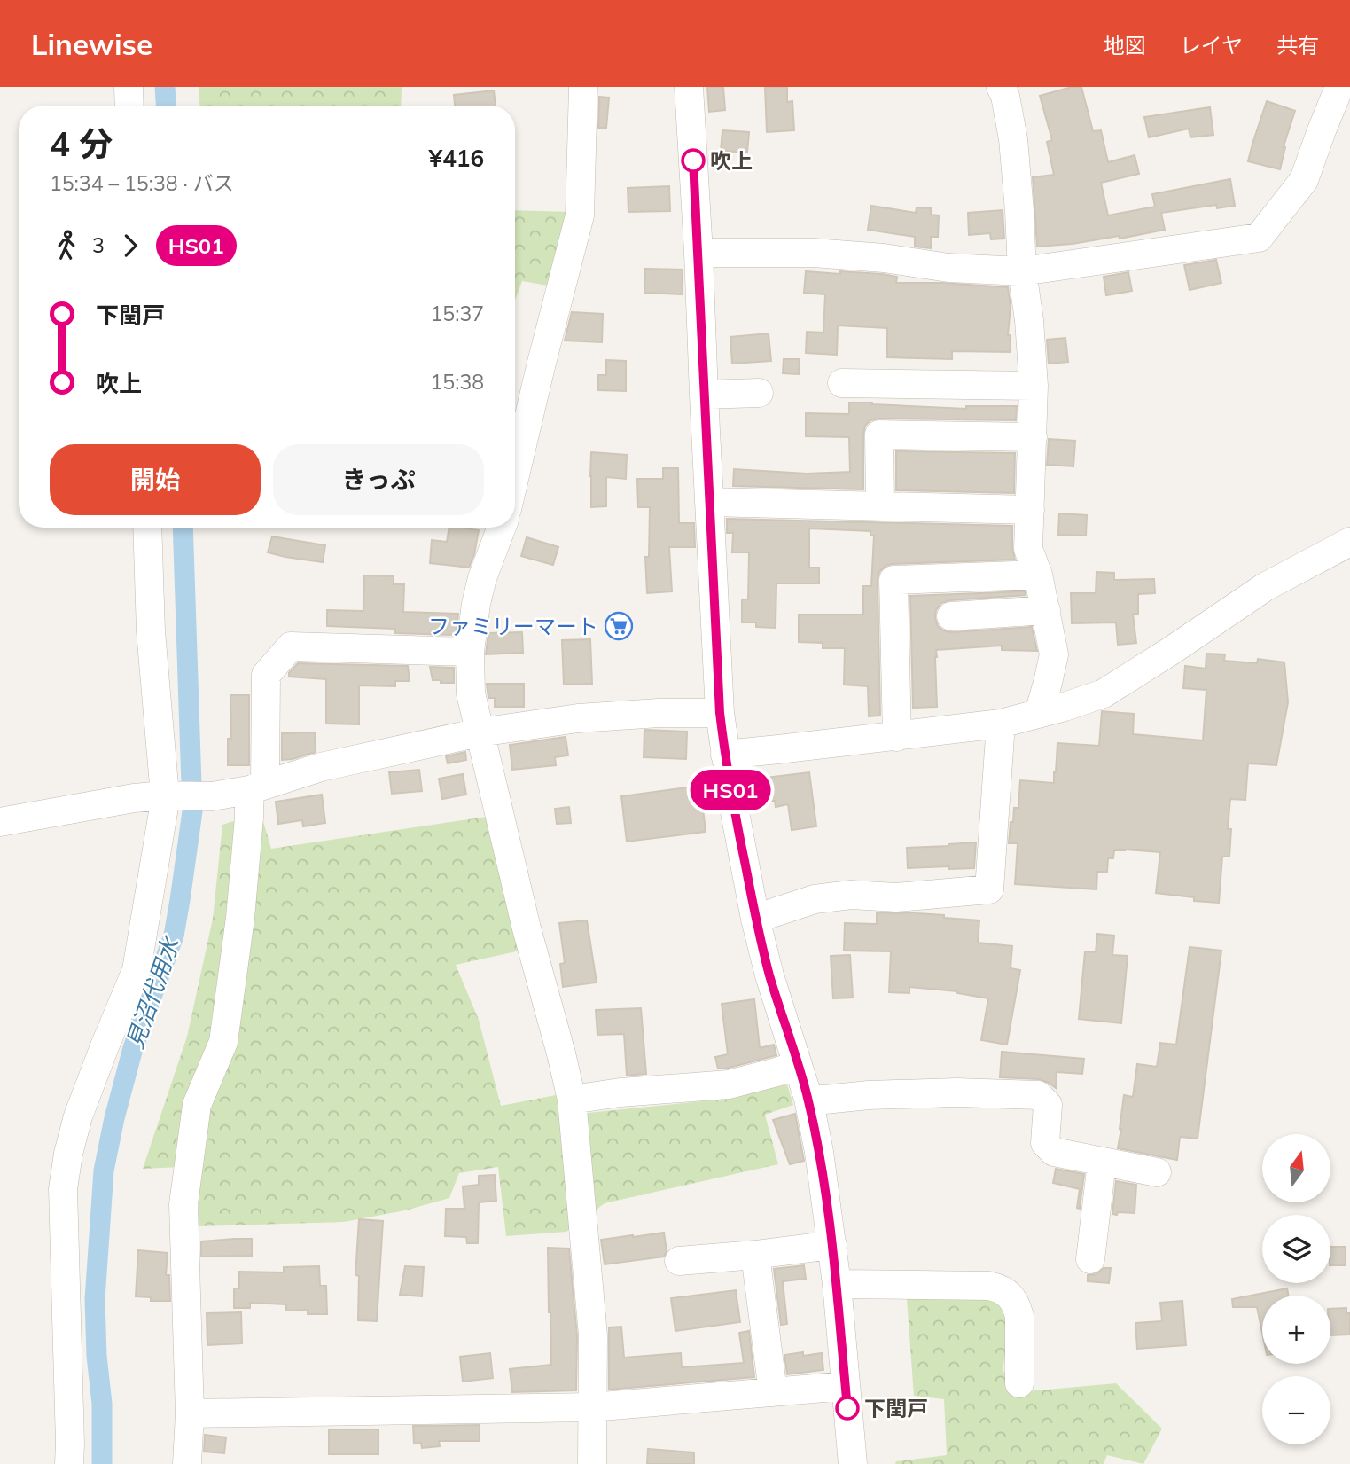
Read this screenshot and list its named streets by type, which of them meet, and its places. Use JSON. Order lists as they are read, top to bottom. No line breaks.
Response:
{"water":["見沼代用水"],"places":{"other":["吹上","下閏戸"],"supermarket":["ファミリーマート"]},"lines":["bus line HS01"],"north":"top","page":{"header":"Linewise","nav":["地図","レイヤ","共有"],"on_map":"HS01","heading":["4 分","15:34 – 15:38 · バス","¥416"],"legs":["3","HS01"],"list":[{"name":"下閏戸","value":"15:37"},{"name":"吹上","value":"15:38"}],"buttons":["開始","きっぷ"],"map_buttons":["+","−"]}}
